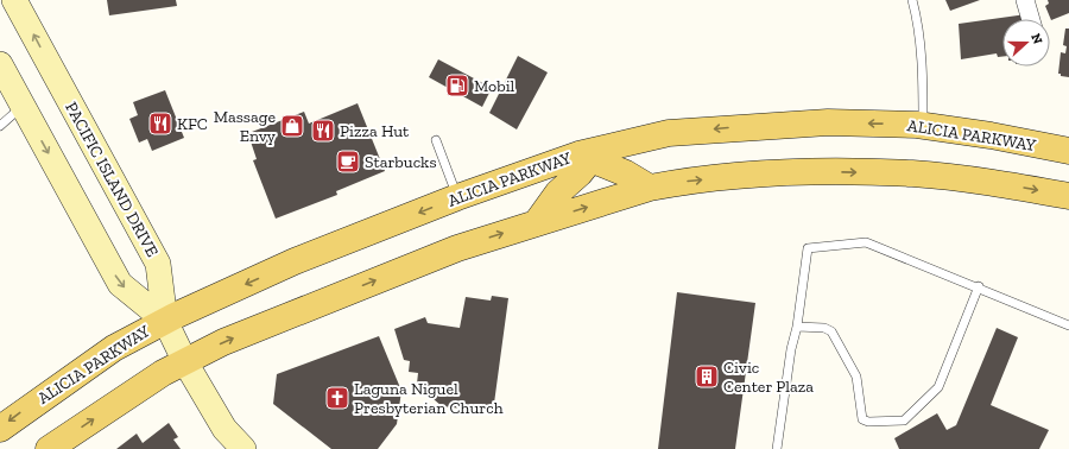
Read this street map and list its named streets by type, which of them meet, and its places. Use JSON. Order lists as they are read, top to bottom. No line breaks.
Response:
{"streets":{"main road":["ALICIA PARKWAY","PACIFIC ISLAND DRIVE"]},"crossings":[["ALICIA PARKWAY","PACIFIC ISLAND DRIVE"]],"places":{"fuel station":["Mobil"],"restaurant":["KFC","Pizza Hut"],"shop":["Massage Envy"],"cafe":["Starbucks"],"building":["Civic Center Plaza"],"church":["Laguna Niguel Presbyterian Church"]},"north":"right"}
